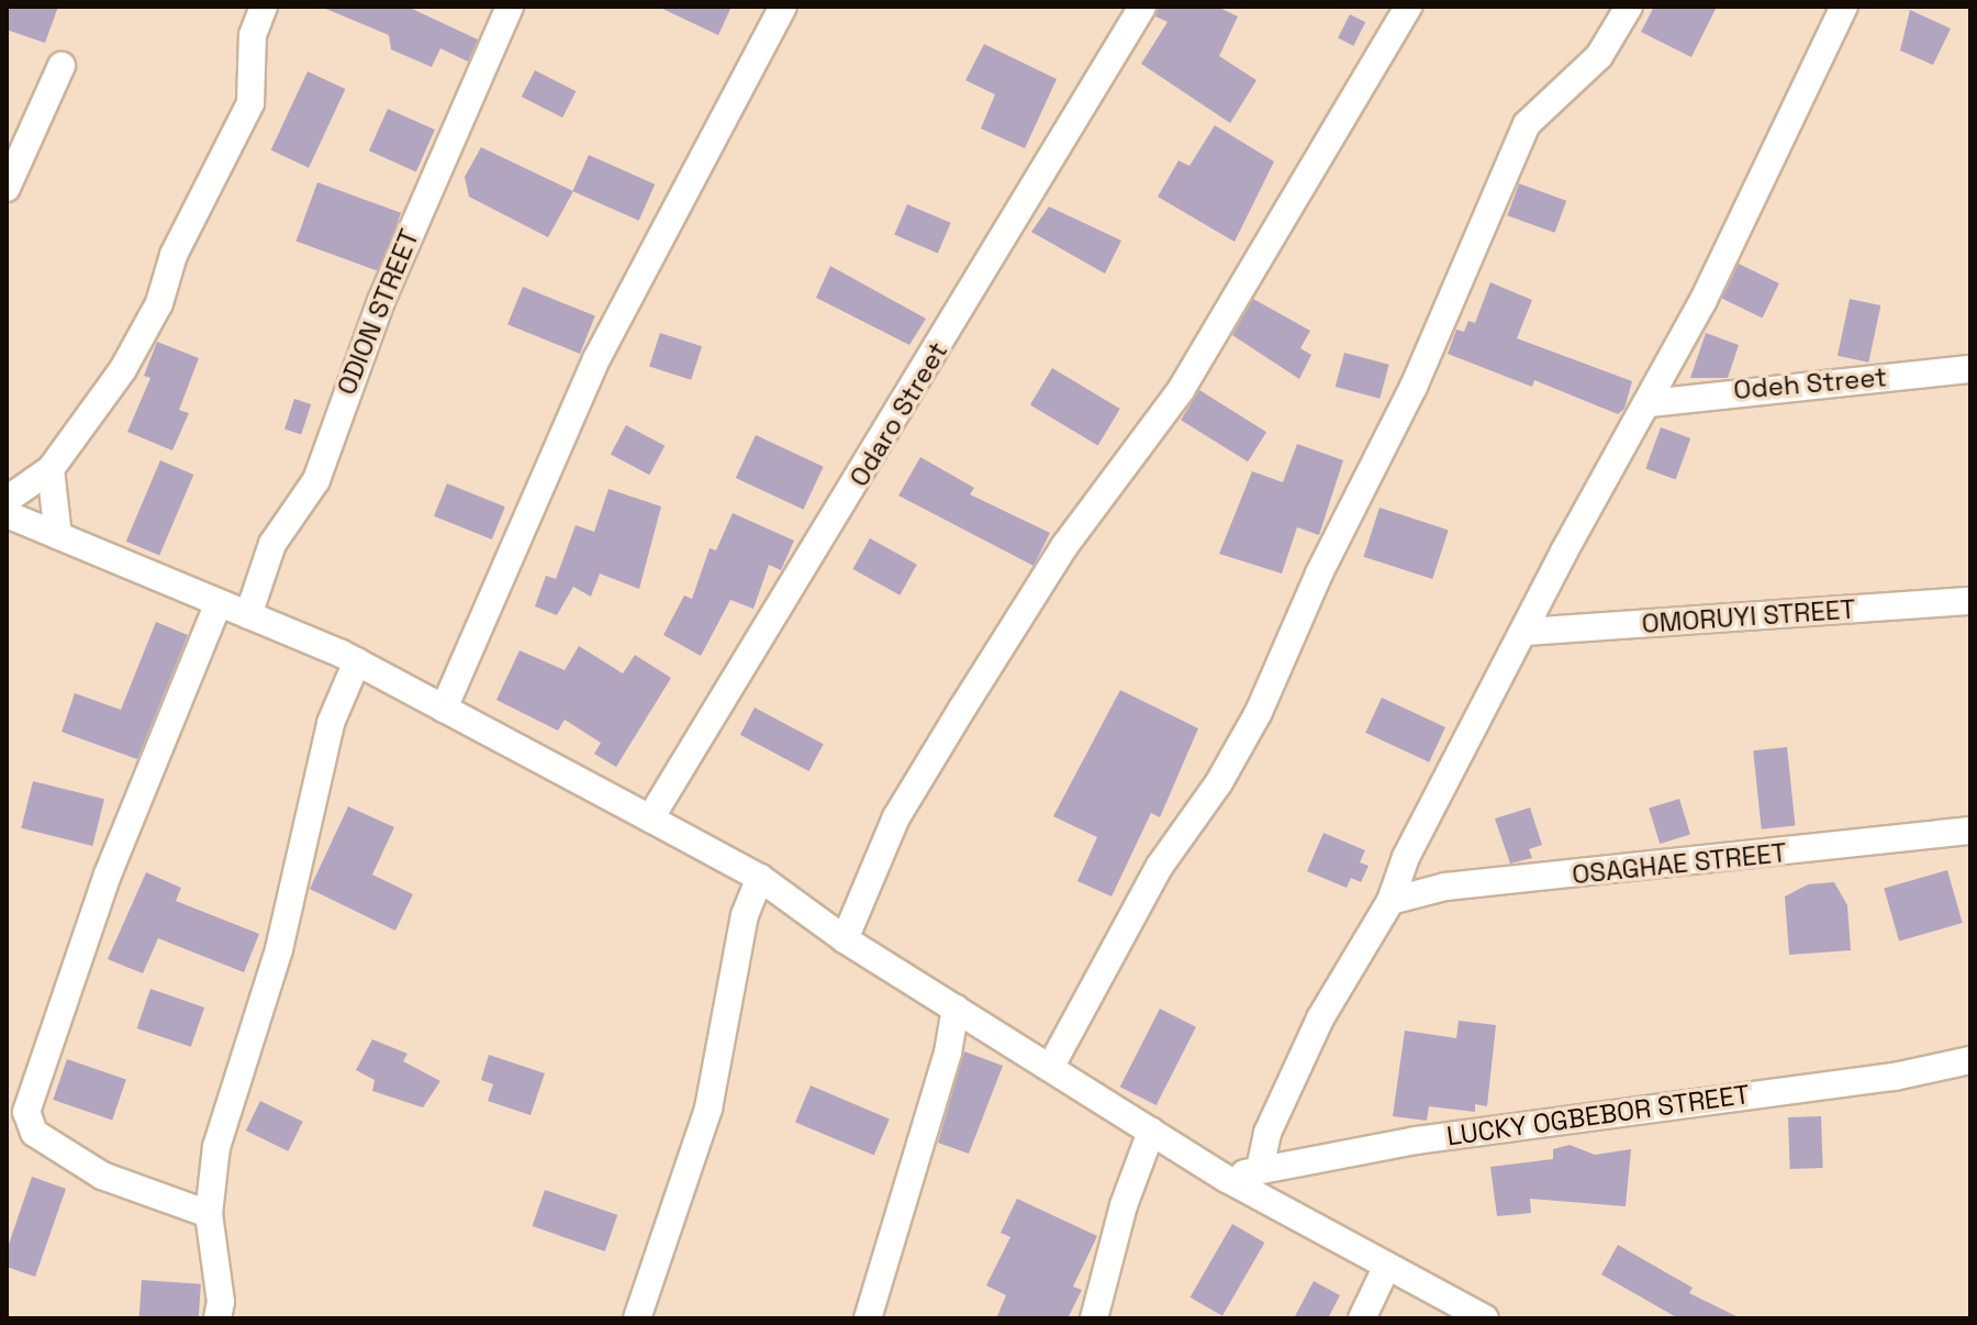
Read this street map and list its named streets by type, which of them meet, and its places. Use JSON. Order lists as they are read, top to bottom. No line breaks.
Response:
{"streets":{"street":["ODION STREET","Odeh Street","Odaro Street","OMORUYI STREET","OSAGHAE STREET","LUCKY OGBEBOR STREET"]}}
